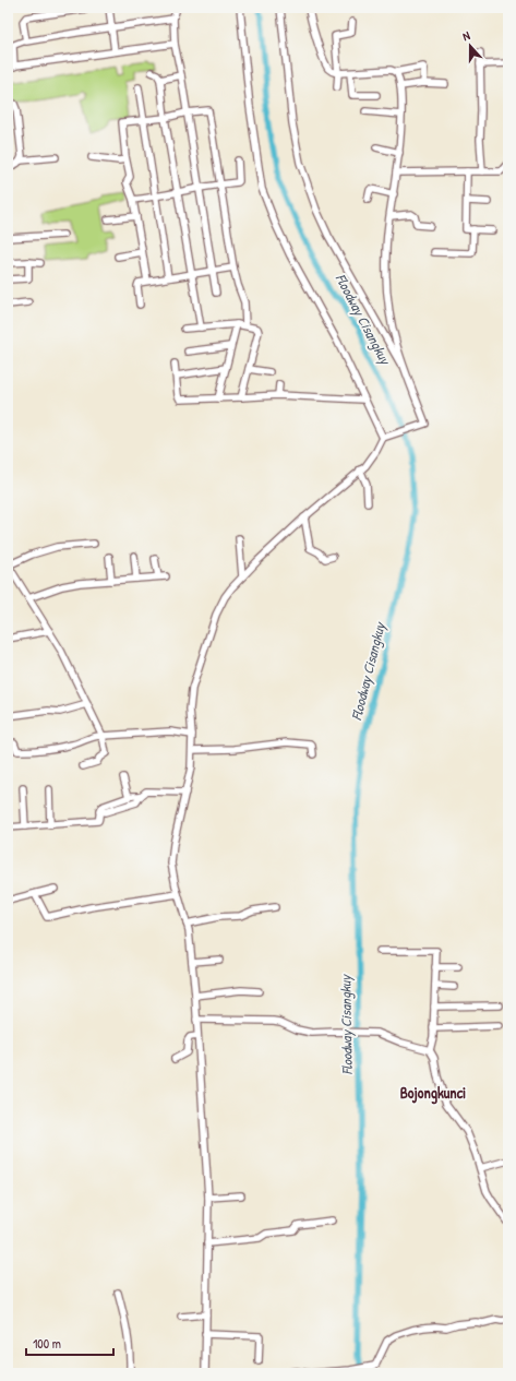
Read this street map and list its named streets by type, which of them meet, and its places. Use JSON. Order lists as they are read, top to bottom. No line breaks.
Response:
{"districts":["Bojongkunci"],"water":["Floodway Cisangkuy"],"scale_bar":"100 m","north":"top"}
